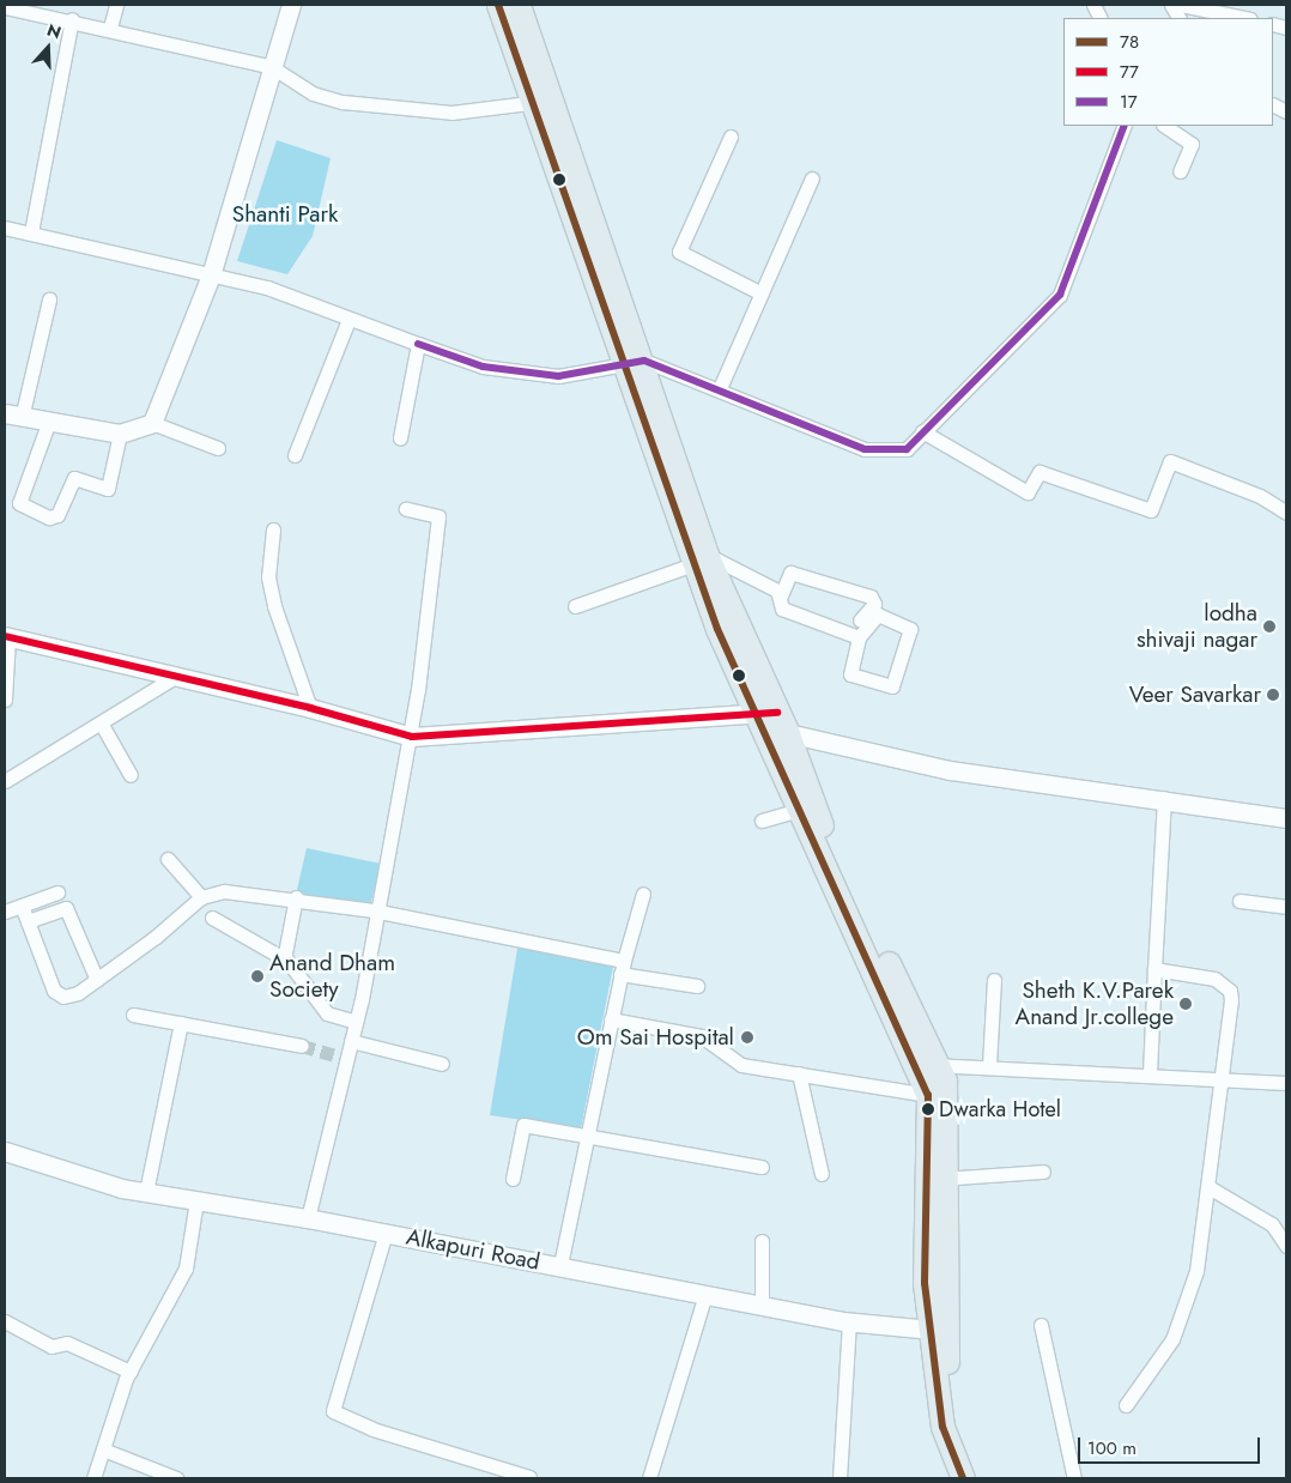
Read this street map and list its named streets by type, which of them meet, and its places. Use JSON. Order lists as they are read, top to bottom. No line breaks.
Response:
{"streets":{"street":["Alkapuri Road"]},"parks":["Shanti Park"],"places":["lodha shivaji nagar","Veer Savarkar","Anand Dham Society","Sheth K.V.Parek Anand Jr.college","Om Sai Hospital","Dwarka Hotel"],"lines":["transit line 78","transit line 17","transit line 77"],"legend":["78","77","17"],"scale_bar":"100 m","north":"top"}
